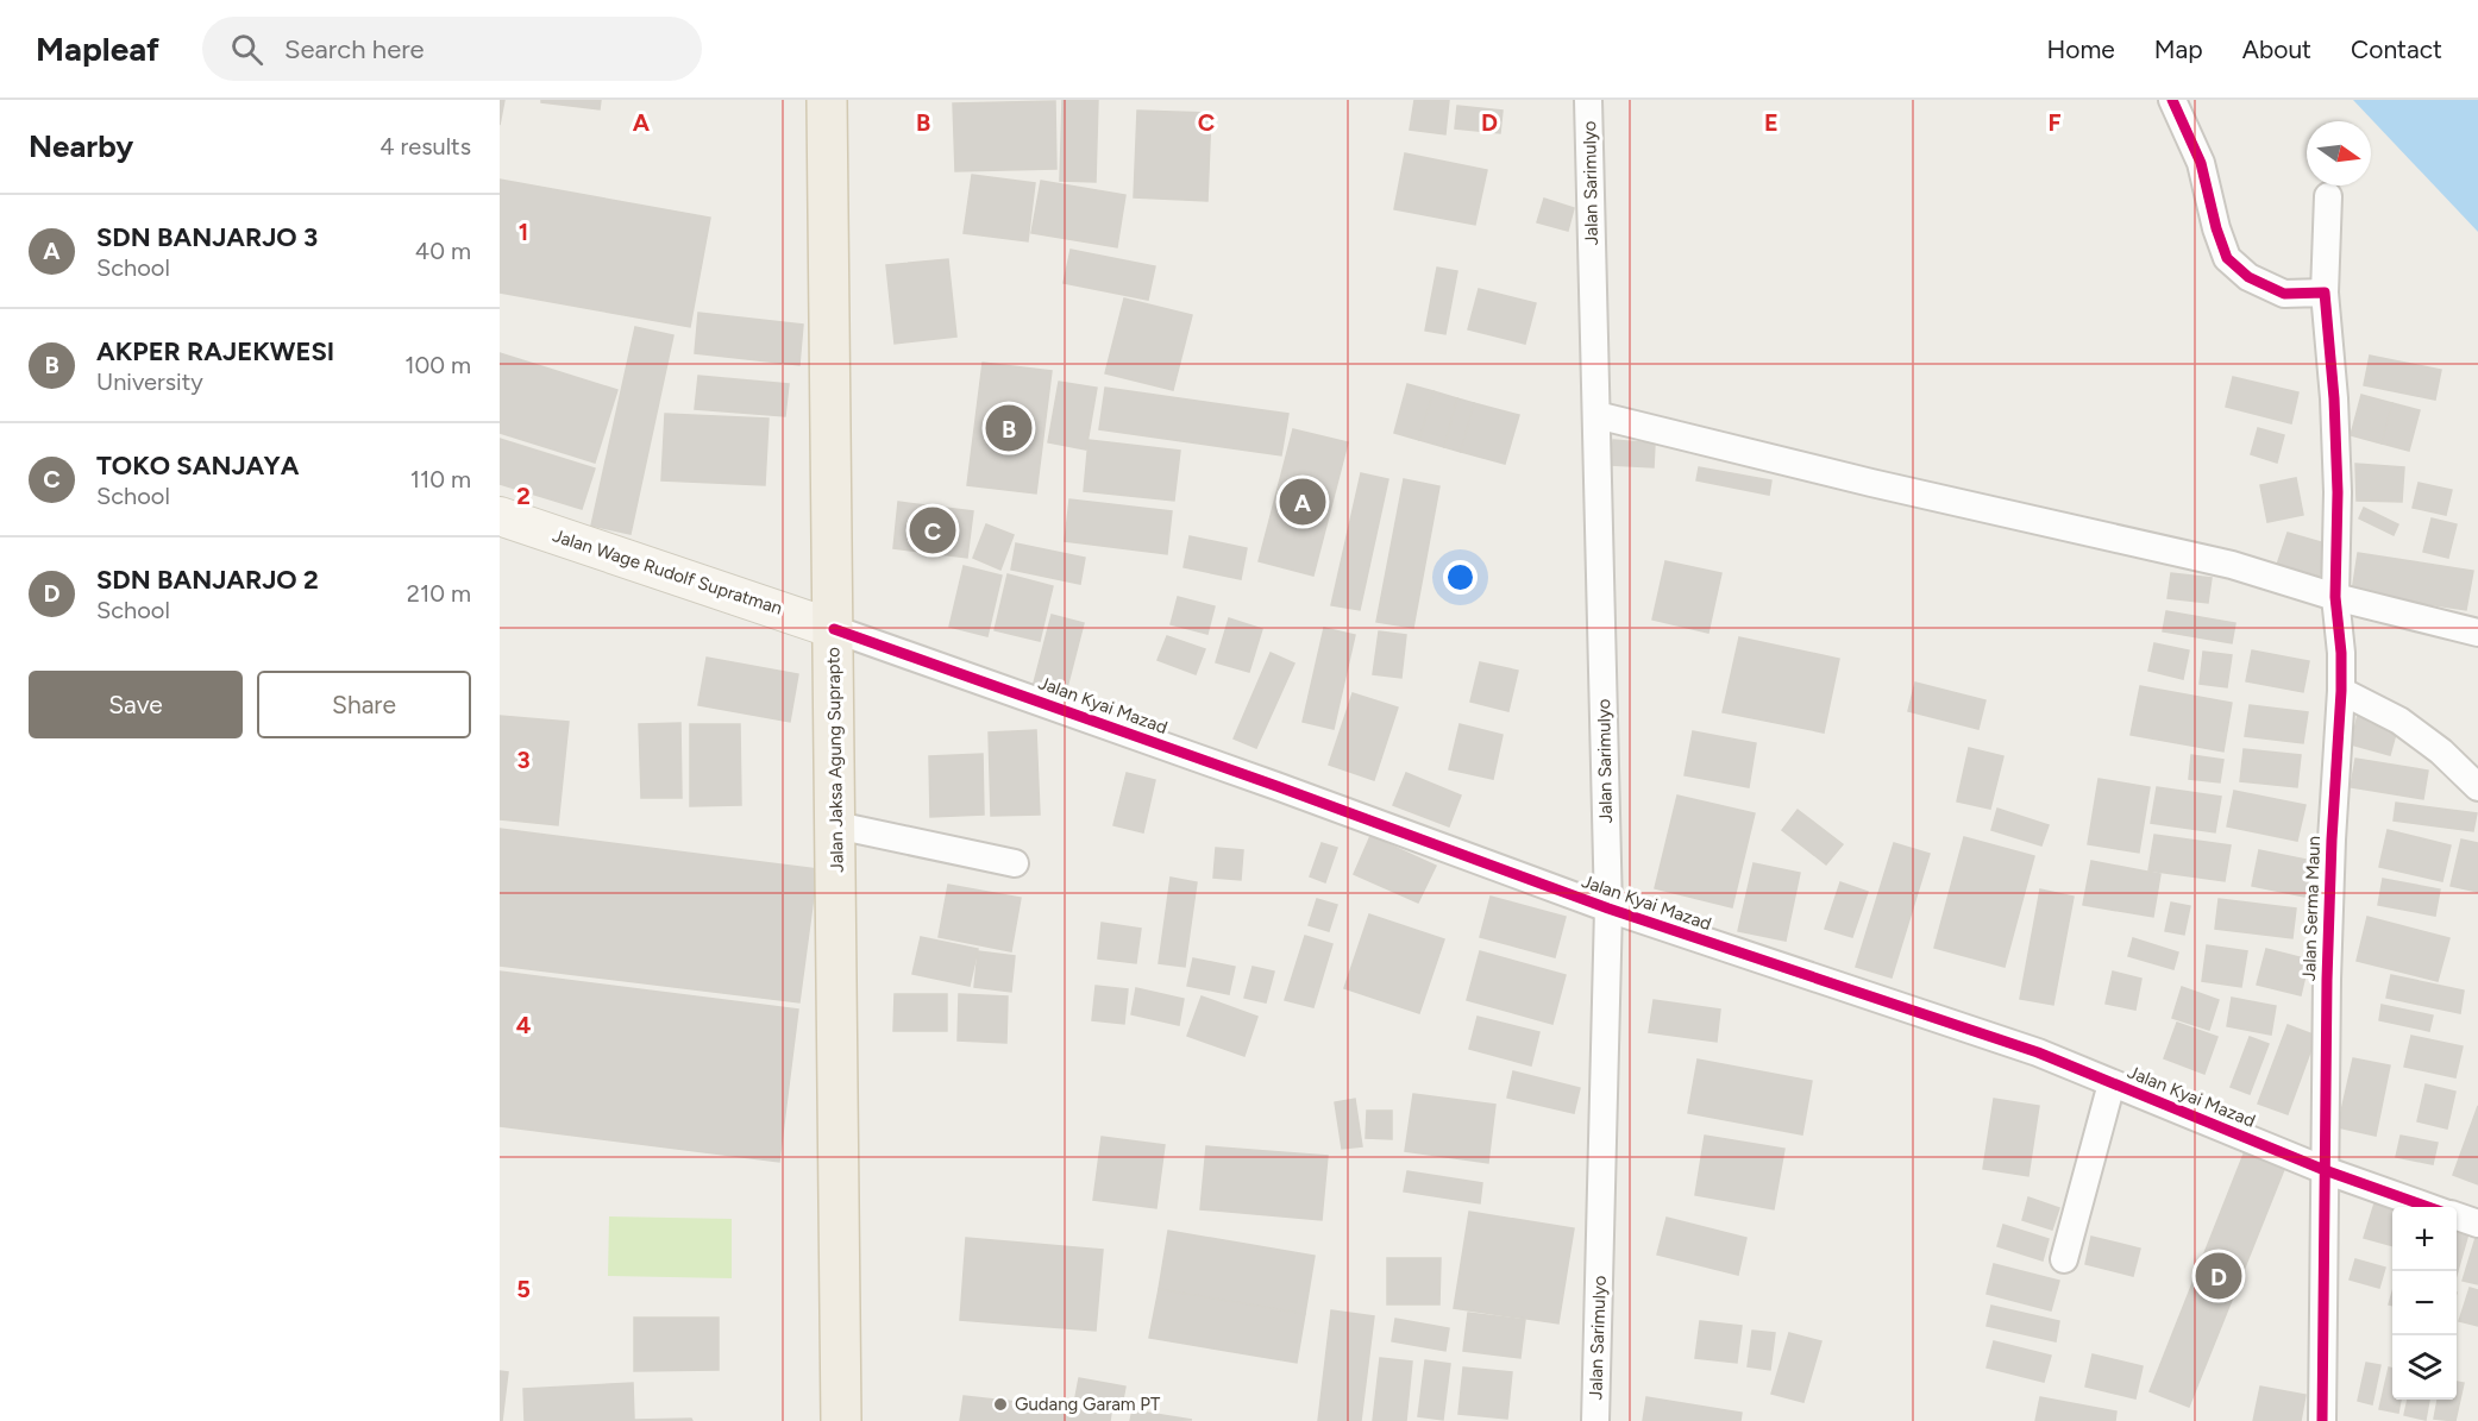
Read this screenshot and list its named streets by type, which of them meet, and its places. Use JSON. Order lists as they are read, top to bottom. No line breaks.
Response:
{"streets":{"main road":["Jalan Wage Rudolf Supratman","Jalan Jaksa Agung Suprapto"],"street":["Jalan Sarimulyo","Jalan Kyai Mazad","Jalan Serma Maun"]},"crossings":[["Jalan Sarimulyo","Jalan Kyai Mazad"],["Jalan Wage Rudolf Supratman","Jalan Kyai Mazad"],["Jalan Wage Rudolf Supratman","Jalan Jaksa Agung Suprapto"],["Jalan Kyai Mazad","Jalan Jaksa Agung Suprapto"],["Jalan Kyai Mazad","Jalan Serma Maun"]],"places":["Gudang Garam PT"],"north":"right","page":{"header":"Mapleaf","search":"Search here","nav":["Home","Map","About","Contact"],"heading":["Nearby","4 results"],"list":[{"mark":"A","name":"SDN BANJARJO 3","note":"School","value":"40 m"},{"mark":"B","name":"AKPER RAJEKWESI","note":"University","value":"100 m"},{"mark":"C","name":"TOKO SANJAYA","note":"School","value":"110 m"},{"mark":"D","name":"SDN BANJARJO 2","note":"School","value":"210 m"}],"pins":["B","A","C","D"],"buttons":["Save","Share"],"map_buttons":["+","−"]},"grid":{"columns":["A","B","C","D","E","F"],"rows":["1","2","3","4","5"]}}
